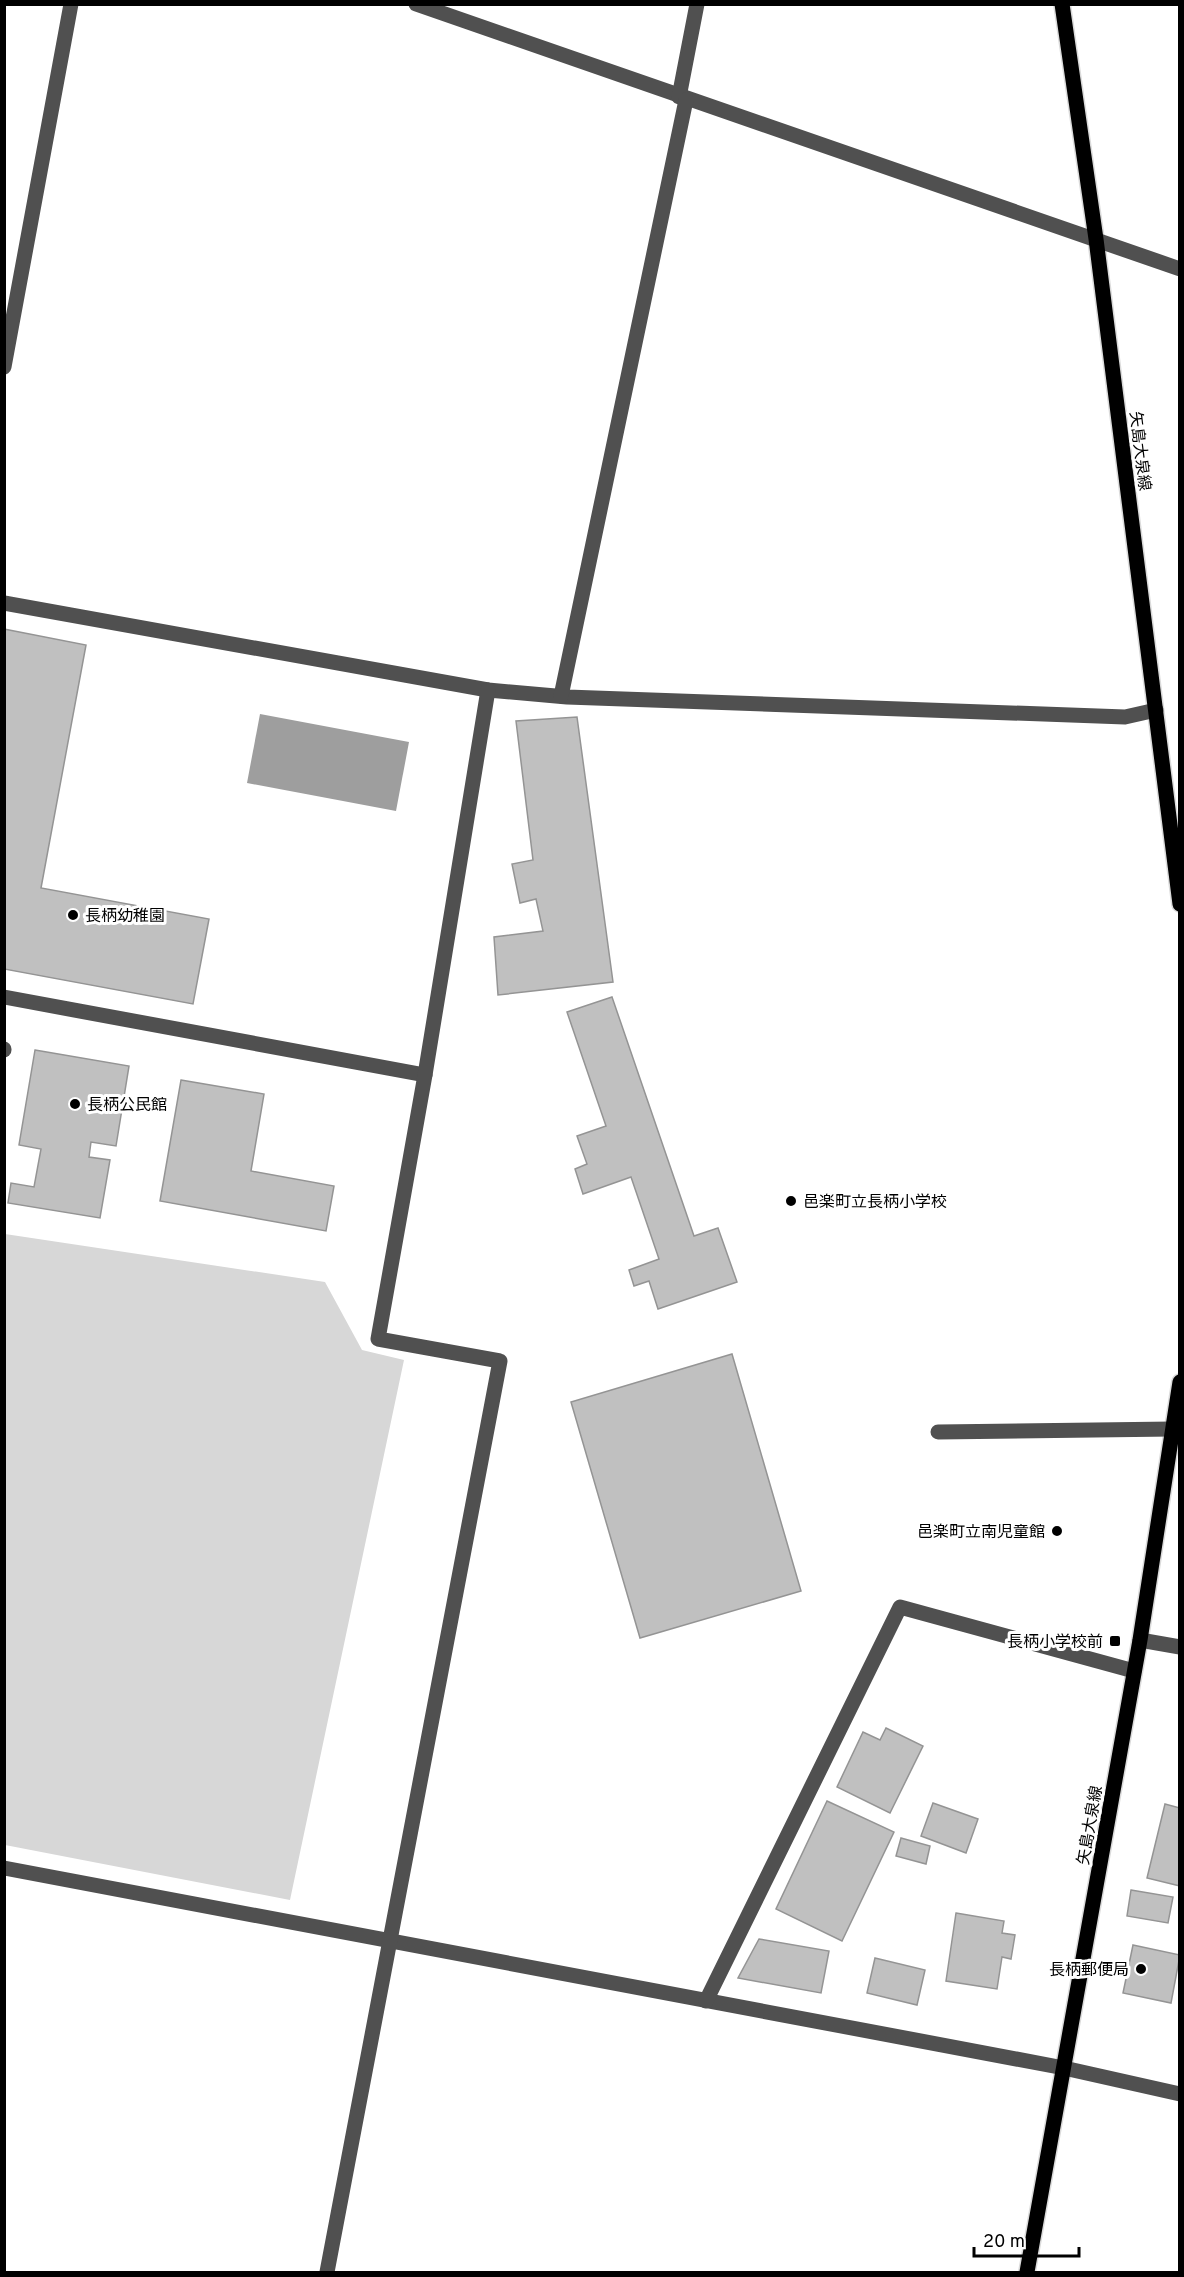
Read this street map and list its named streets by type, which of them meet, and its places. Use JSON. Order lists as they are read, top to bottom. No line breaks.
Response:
{"streets":{"main road":["矢島大泉線"]},"places":{"other":["長柄幼稚園","長柄公民館","邑楽町立長柄小学校","邑楽町立南児童館","長柄郵便局"],"transit":["長柄小学校前"]},"scale_bar":"20 m"}
